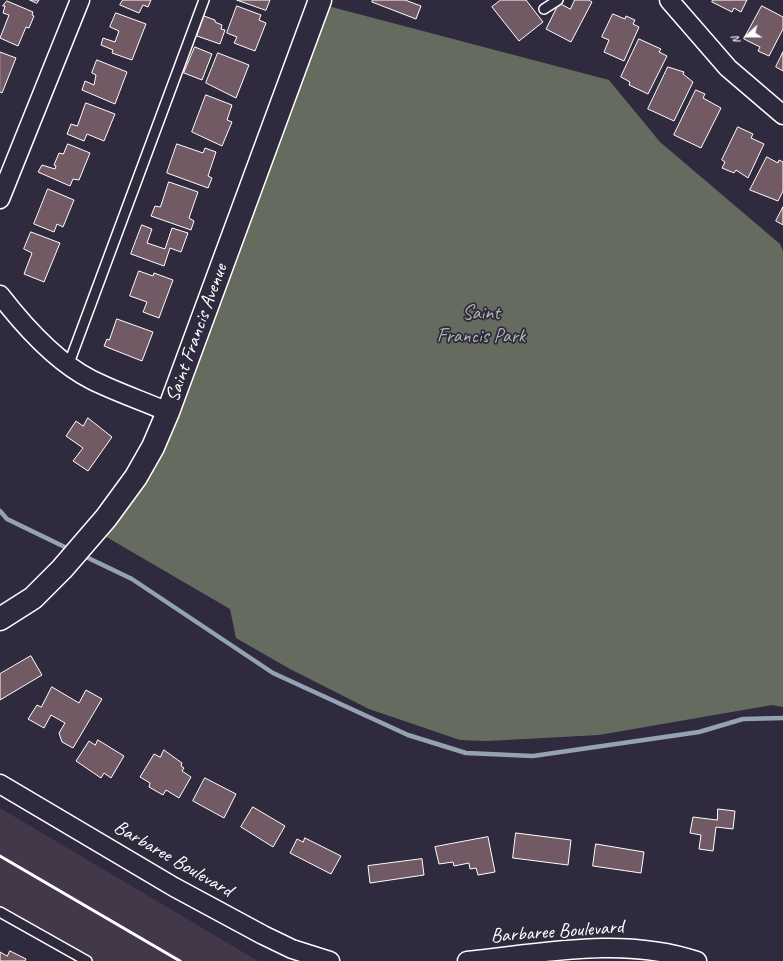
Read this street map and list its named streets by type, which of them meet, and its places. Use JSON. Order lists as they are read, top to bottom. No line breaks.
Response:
{"streets":{"street":["Saint Francis Avenue","Barbaree Boulevard"]},"parks":["Saint Francis Park"],"north":"left"}
